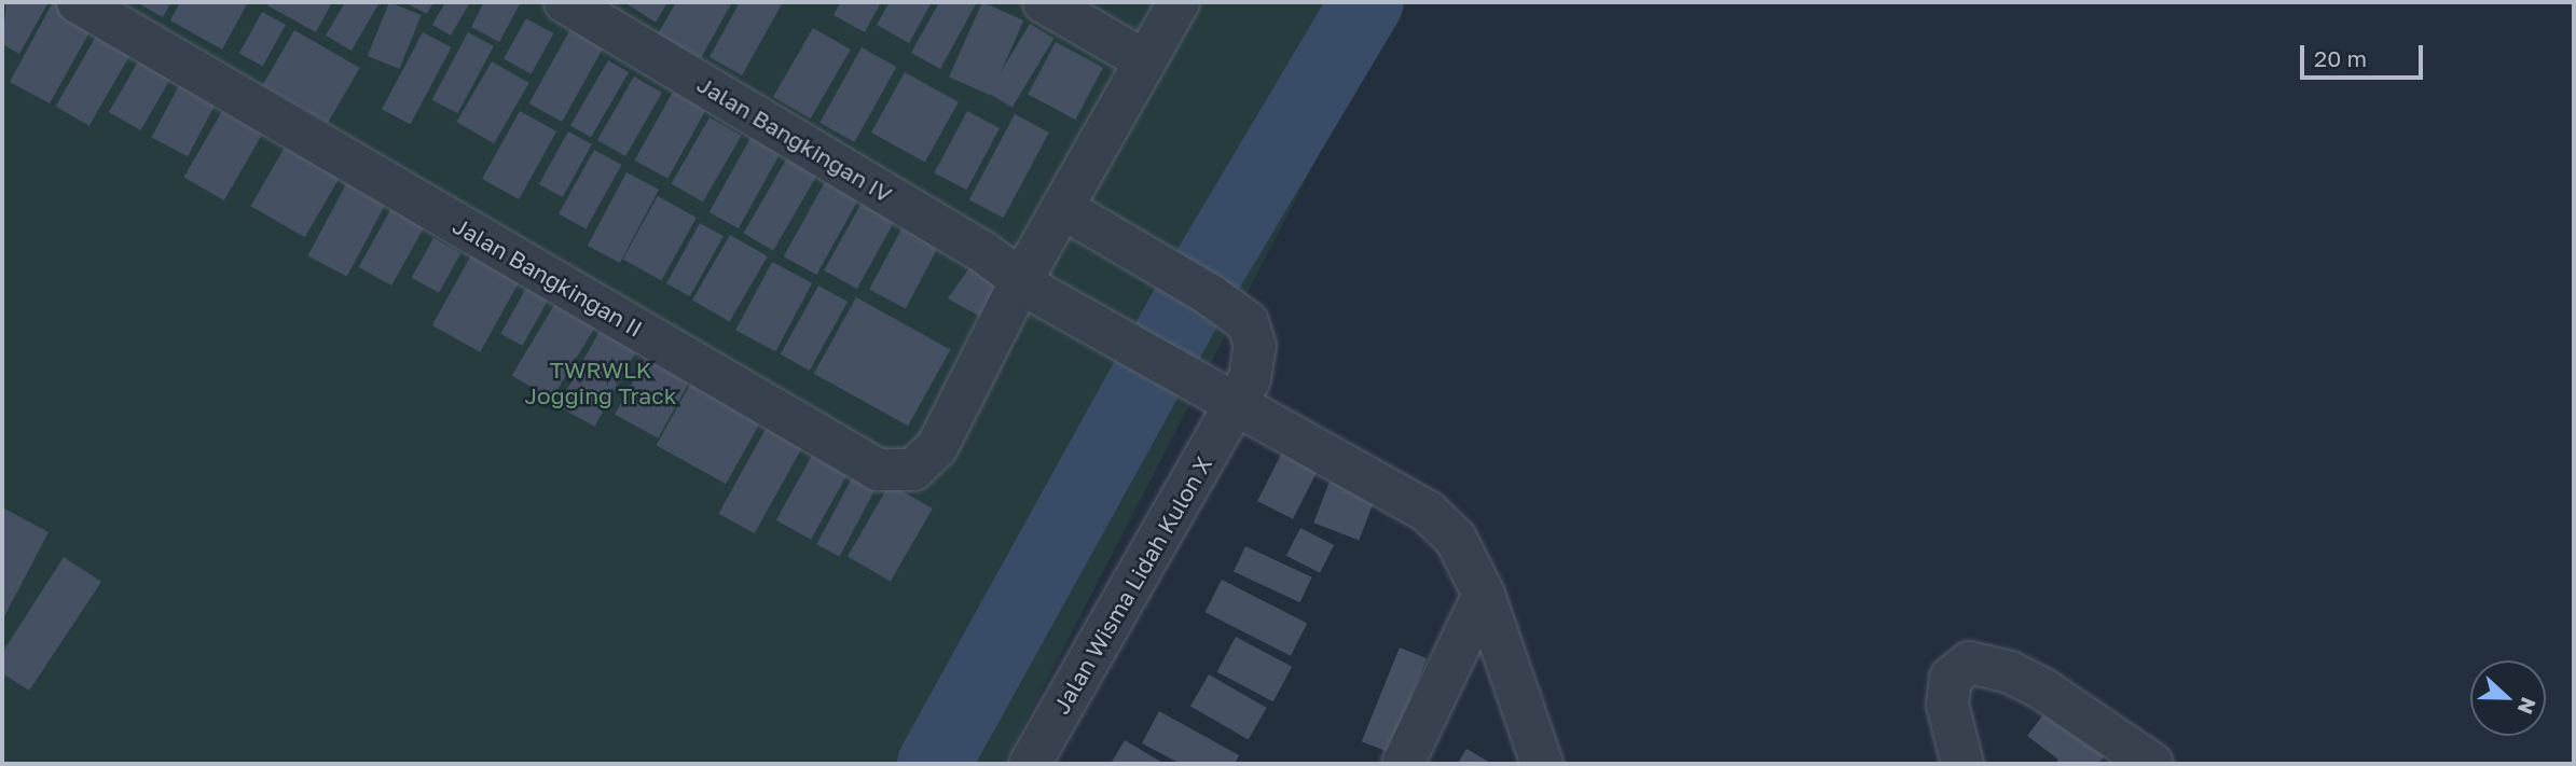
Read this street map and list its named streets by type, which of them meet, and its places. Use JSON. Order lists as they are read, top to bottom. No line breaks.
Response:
{"streets":{"street":["Jalan Bangkingan IV","Jalan Bangkingan II","Jalan Wisma Lidah Kulon X"]},"crossings":[["Jalan Bangkingan IV","Jalan Bangkingan II"],["Jalan Bangkingan IV","Jalan Wisma Lidah Kulon X"]],"parks":["TWRWLK Jogging Track"],"scale_bar":"20 m","north":"right"}
